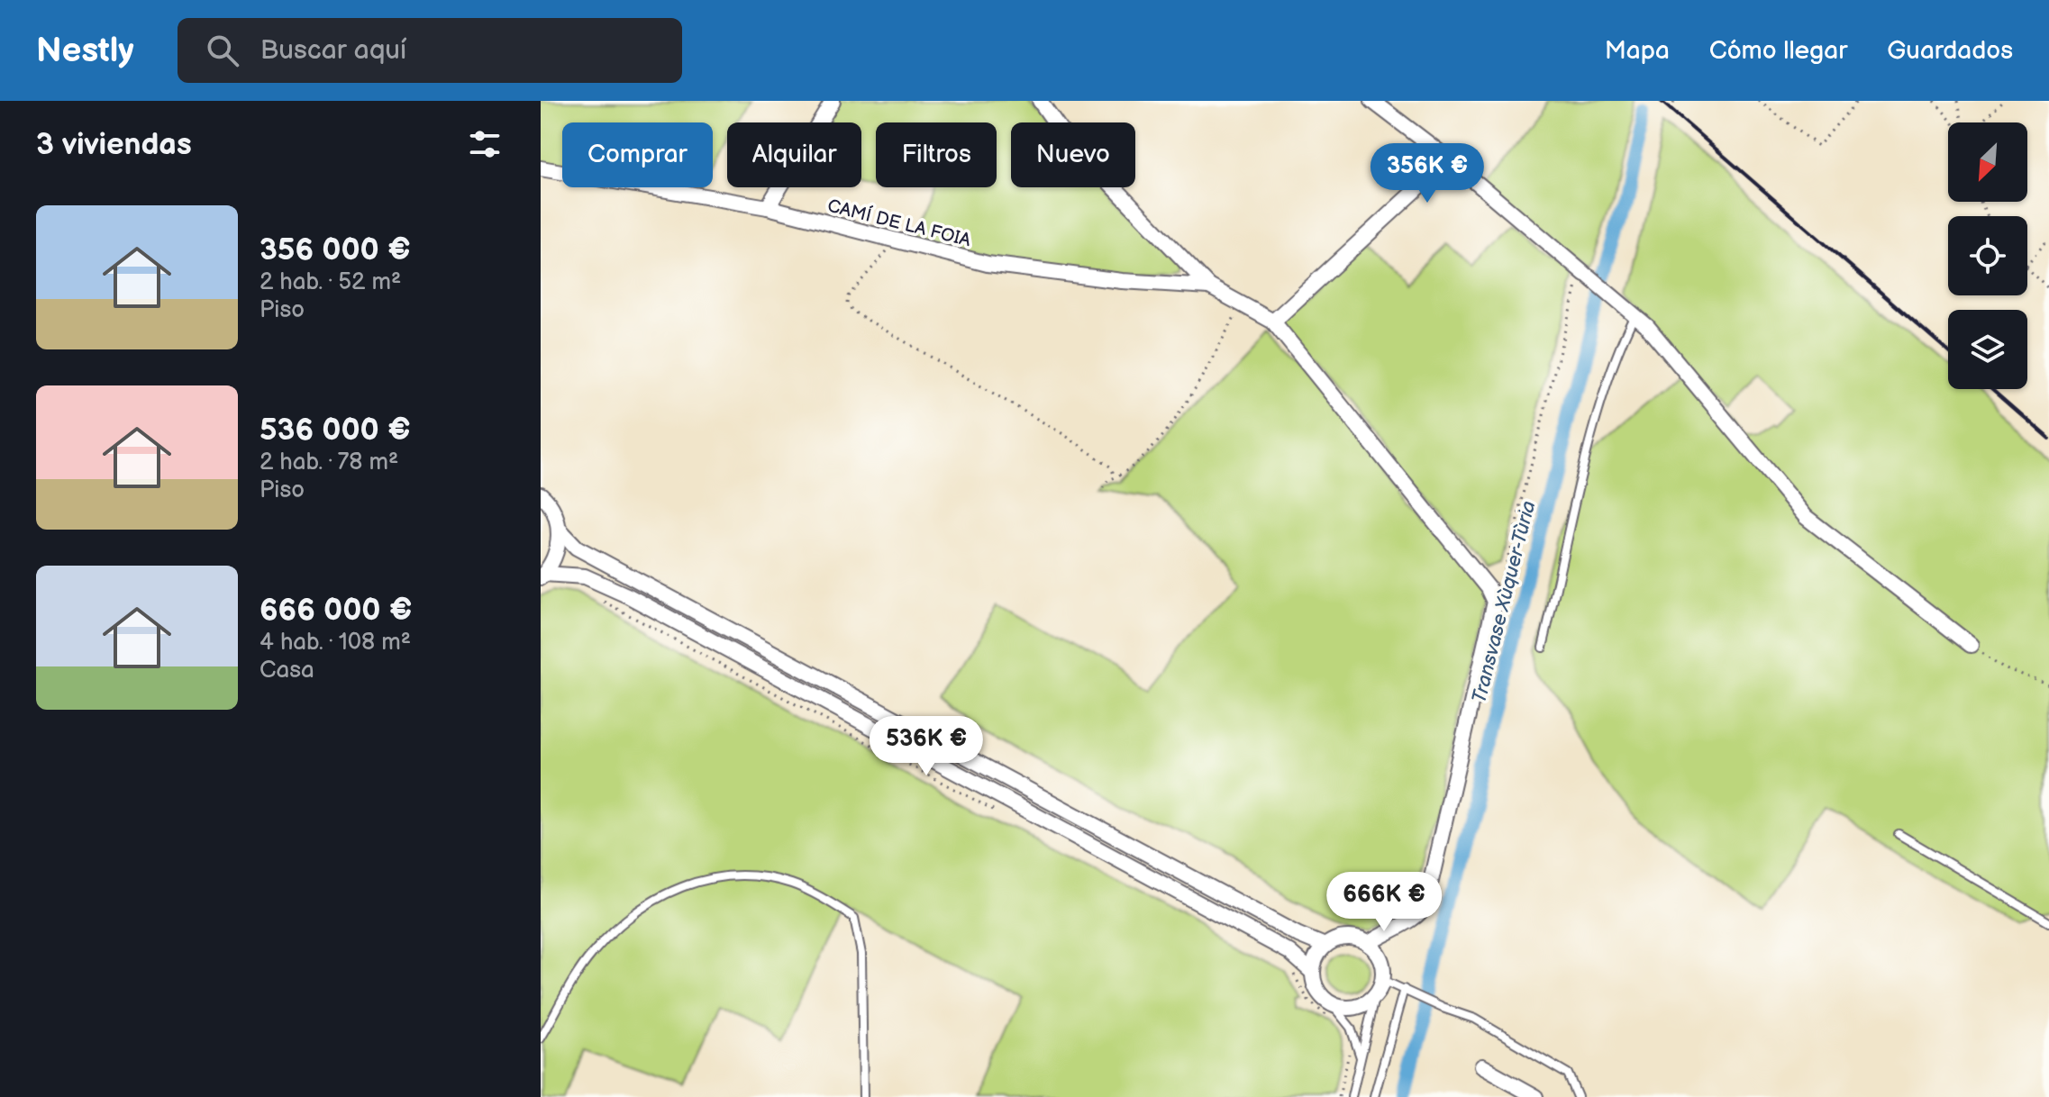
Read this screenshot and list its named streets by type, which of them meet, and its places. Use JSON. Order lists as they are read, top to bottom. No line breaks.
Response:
{"streets":{"street":["CAMÍ DE LA FOIA"]},"water":["Transvase Xùquer-Tùria"],"north":"bottom left","page":{"header":"Nestly","search":"Buscar aquí","nav":["Mapa","Cómo llegar","Guardados"],"heading":"3 viviendas","chip":["Comprar","Alquilar","Filtros","Nuevo"],"price":["356K €","536K €","666K €"],"list":[{"name":"356 000 €","note":"2 hab. · 52 m² · Piso"},{"name":"536 000 €","note":"2 hab. · 78 m² · Piso"},{"name":"666 000 €","note":"4 hab. · 108 m² · Casa"}]}}
